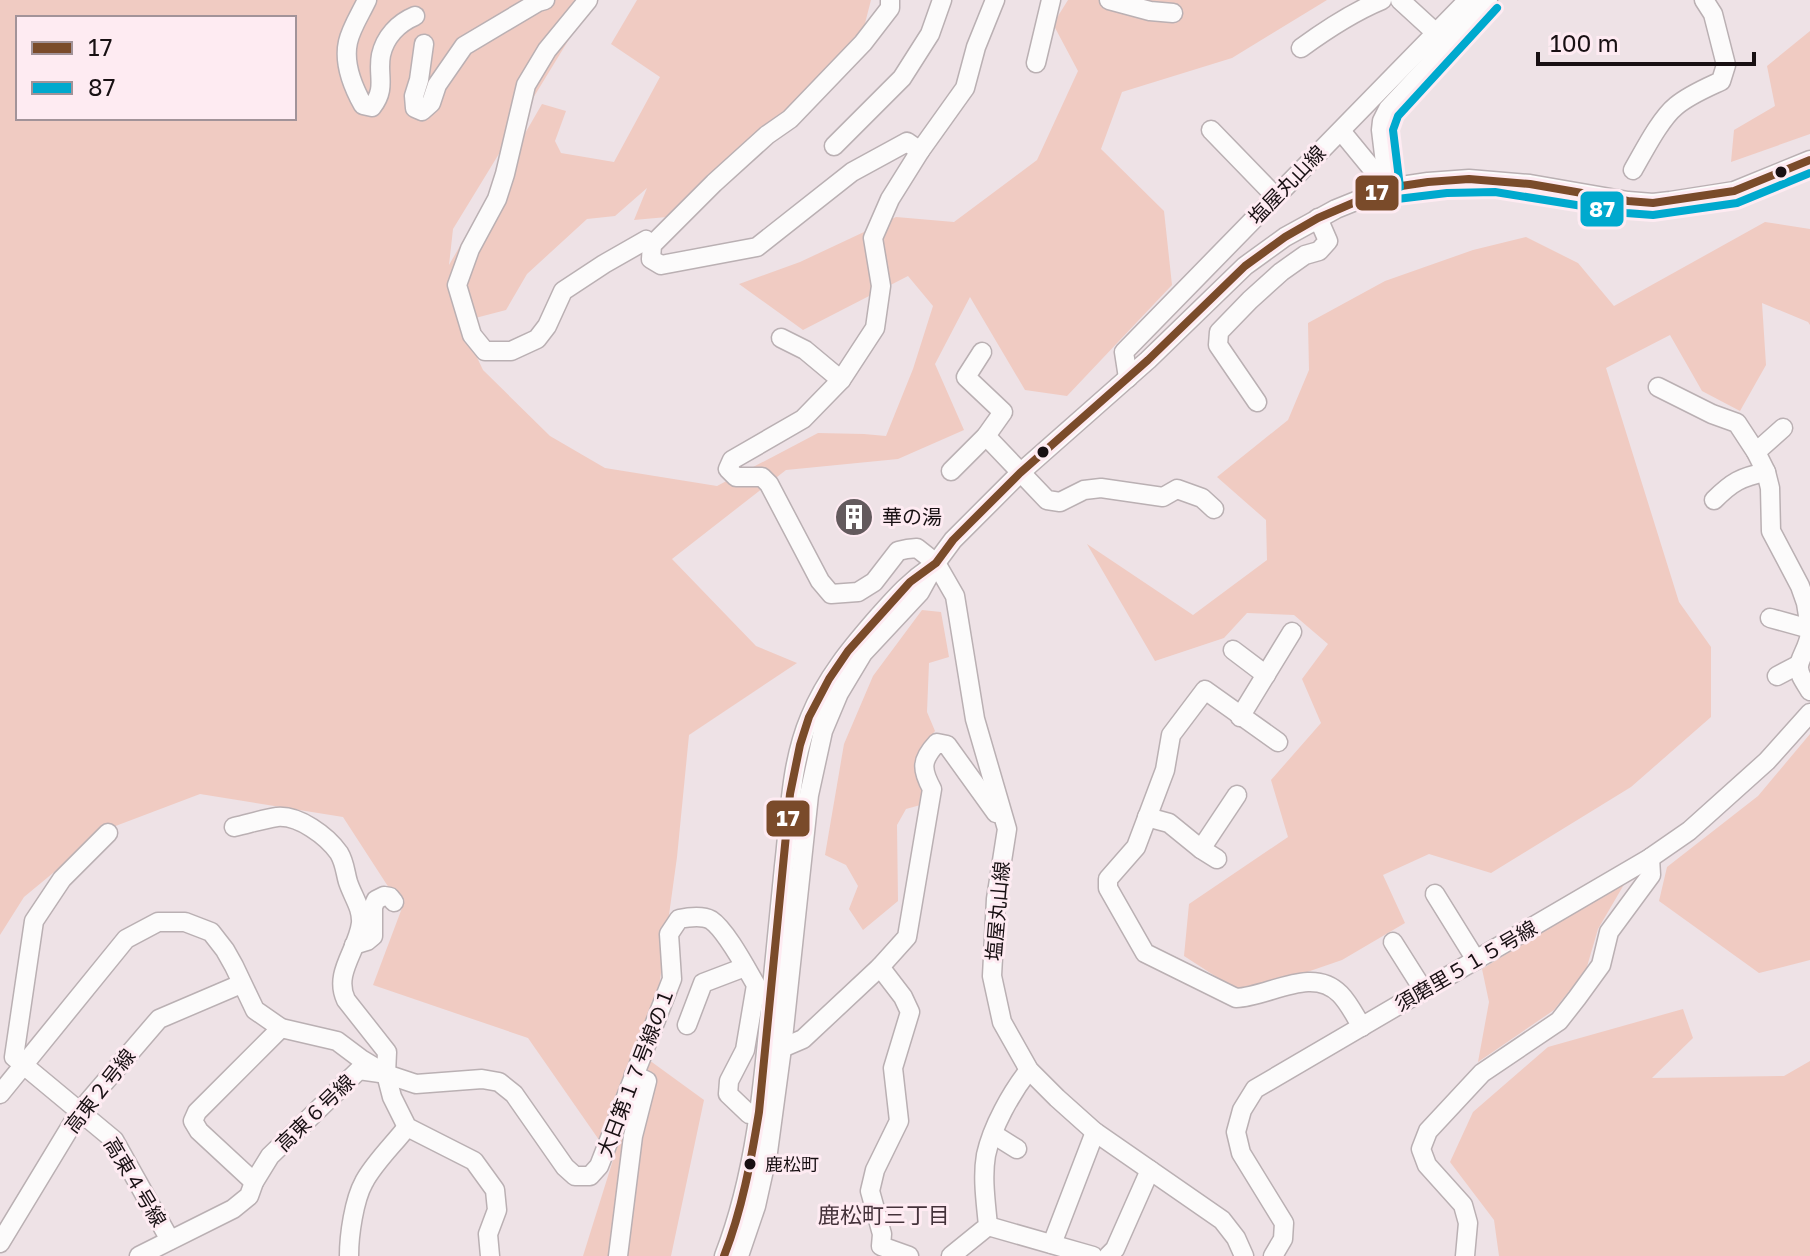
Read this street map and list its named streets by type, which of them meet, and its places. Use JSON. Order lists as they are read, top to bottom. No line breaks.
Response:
{"streets":{"street":["塩屋丸山線","須磨里５１５号線","大日第１７号線の１","高東２号線","高東６号線","高東４号線"]},"crossings":[["大日第１７号線の１","高東２号線"],["大日第１７号線の１","高東６号線"],["大日第１７号線の１","高東４号線"],["高東２号線","高東４号線"],["高東６号線","高東４号線"]],"districts":["鹿松町三丁目"],"places":{"building":["華の湯"],"other":["鹿松町"]},"lines":["transit line 87","transit line 17"],"legend":["17","87"],"scale_bar":"100 m"}
